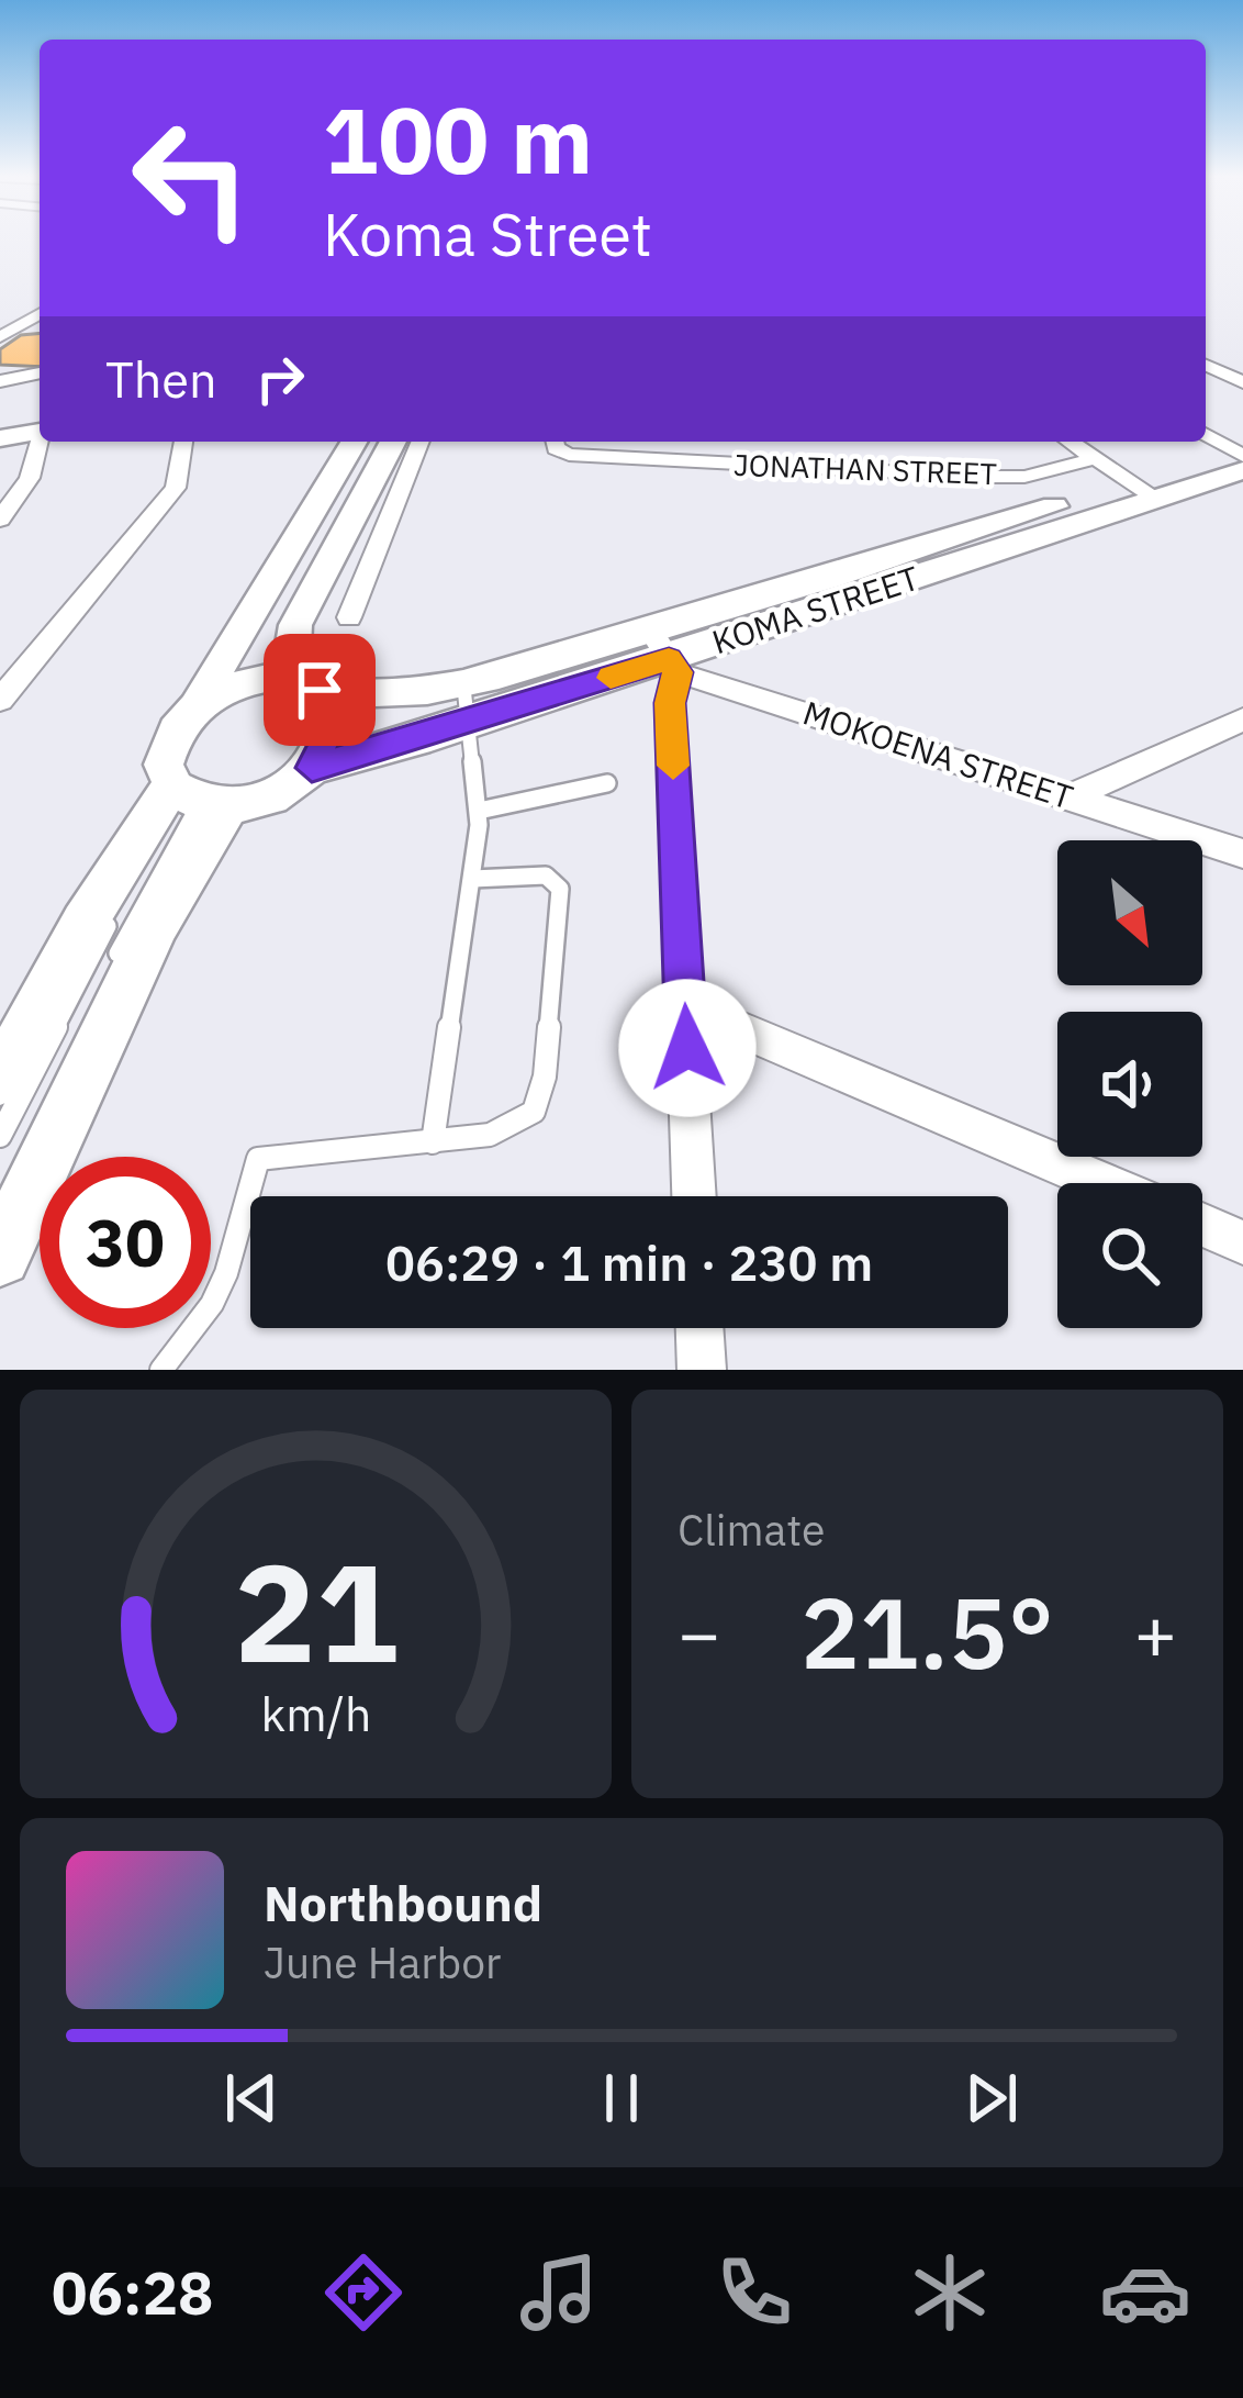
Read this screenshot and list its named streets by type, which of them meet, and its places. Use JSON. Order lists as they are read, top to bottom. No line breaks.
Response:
{"streets":{"main road":["KOMA STREET"],"street":["JONATHAN STREET","MOKOENA STREET"]},"crossings":[["KOMA STREET","MOKOENA STREET"]],"north":"bottom right","page":{"turn":["100 m","Koma Street"],"then":"Then","limit":"30","trip":"06:29 · 1 min · 230 m","tile":"Climate","heat":["−","21.5°","+"],"song":["Northbound","June Harbor"],"tabs":"06:28","gauge":["21","km/h"]}}
